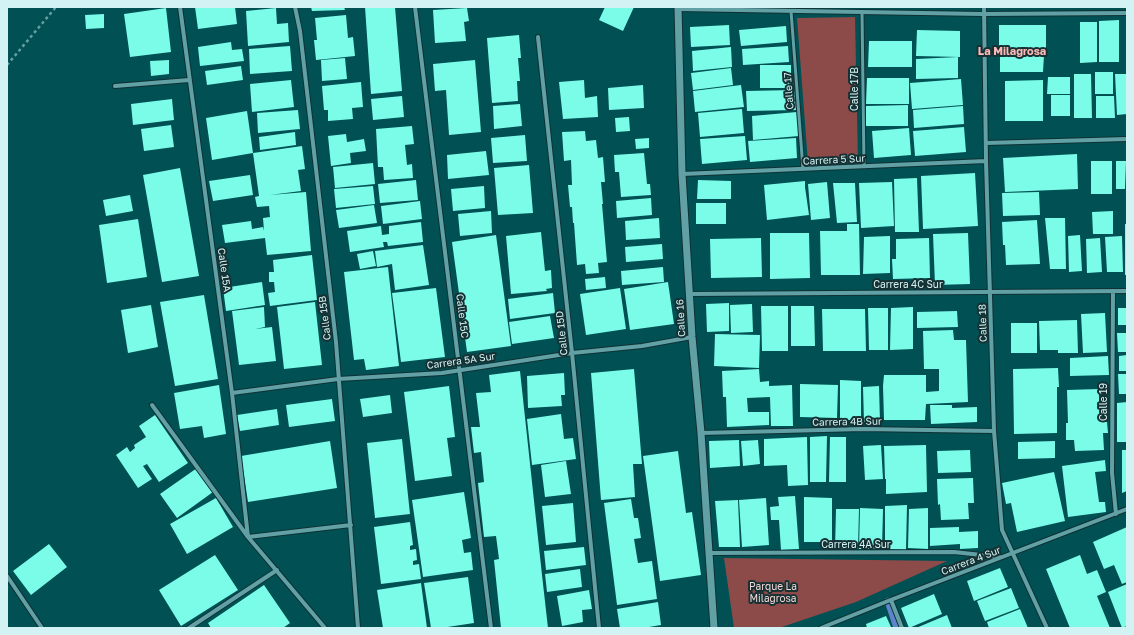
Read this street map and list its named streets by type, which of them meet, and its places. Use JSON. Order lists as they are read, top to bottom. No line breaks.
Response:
{"streets":{"street":["Carrera 5 Sur","Calle 15A","Carrera 4C Sur","Calle 15C","Calle 15B","Calle 16","Calle 18","Calle 15D","Carrera 5A Sur","Calle 19","Carrera 4B Sur","Carrera 4A Sur","Carrera 4 Sur"],"lane":["Calle 17B","Calle 17"]},"crossings":[["Calle 17B","Carrera 5 Sur"],["Calle 17","Carrera 5 Sur"],["Carrera 5 Sur","Calle 16"],["Carrera 5 Sur","Calle 18"],["Calle 15A","Carrera 5A Sur"],["Carrera 4C Sur","Calle 16"],["Carrera 4C Sur","Calle 18"],["Carrera 4C Sur","Calle 19"],["Calle 15C","Carrera 5A Sur"],["Calle 15B","Carrera 5A Sur"],["Calle 16","Carrera 5A Sur"],["Calle 16","Carrera 4B Sur"],["Calle 16","Carrera 4A Sur"],["Calle 18","Carrera 4B Sur"],["Calle 18","Carrera 4 Sur"],["Calle 15D","Carrera 5A Sur"],["Calle 19","Carrera 4 Sur"],["Carrera 4A Sur","Carrera 4 Sur"]],"districts":["La Milagrosa"],"parks":["Parque La Milagrosa"]}
